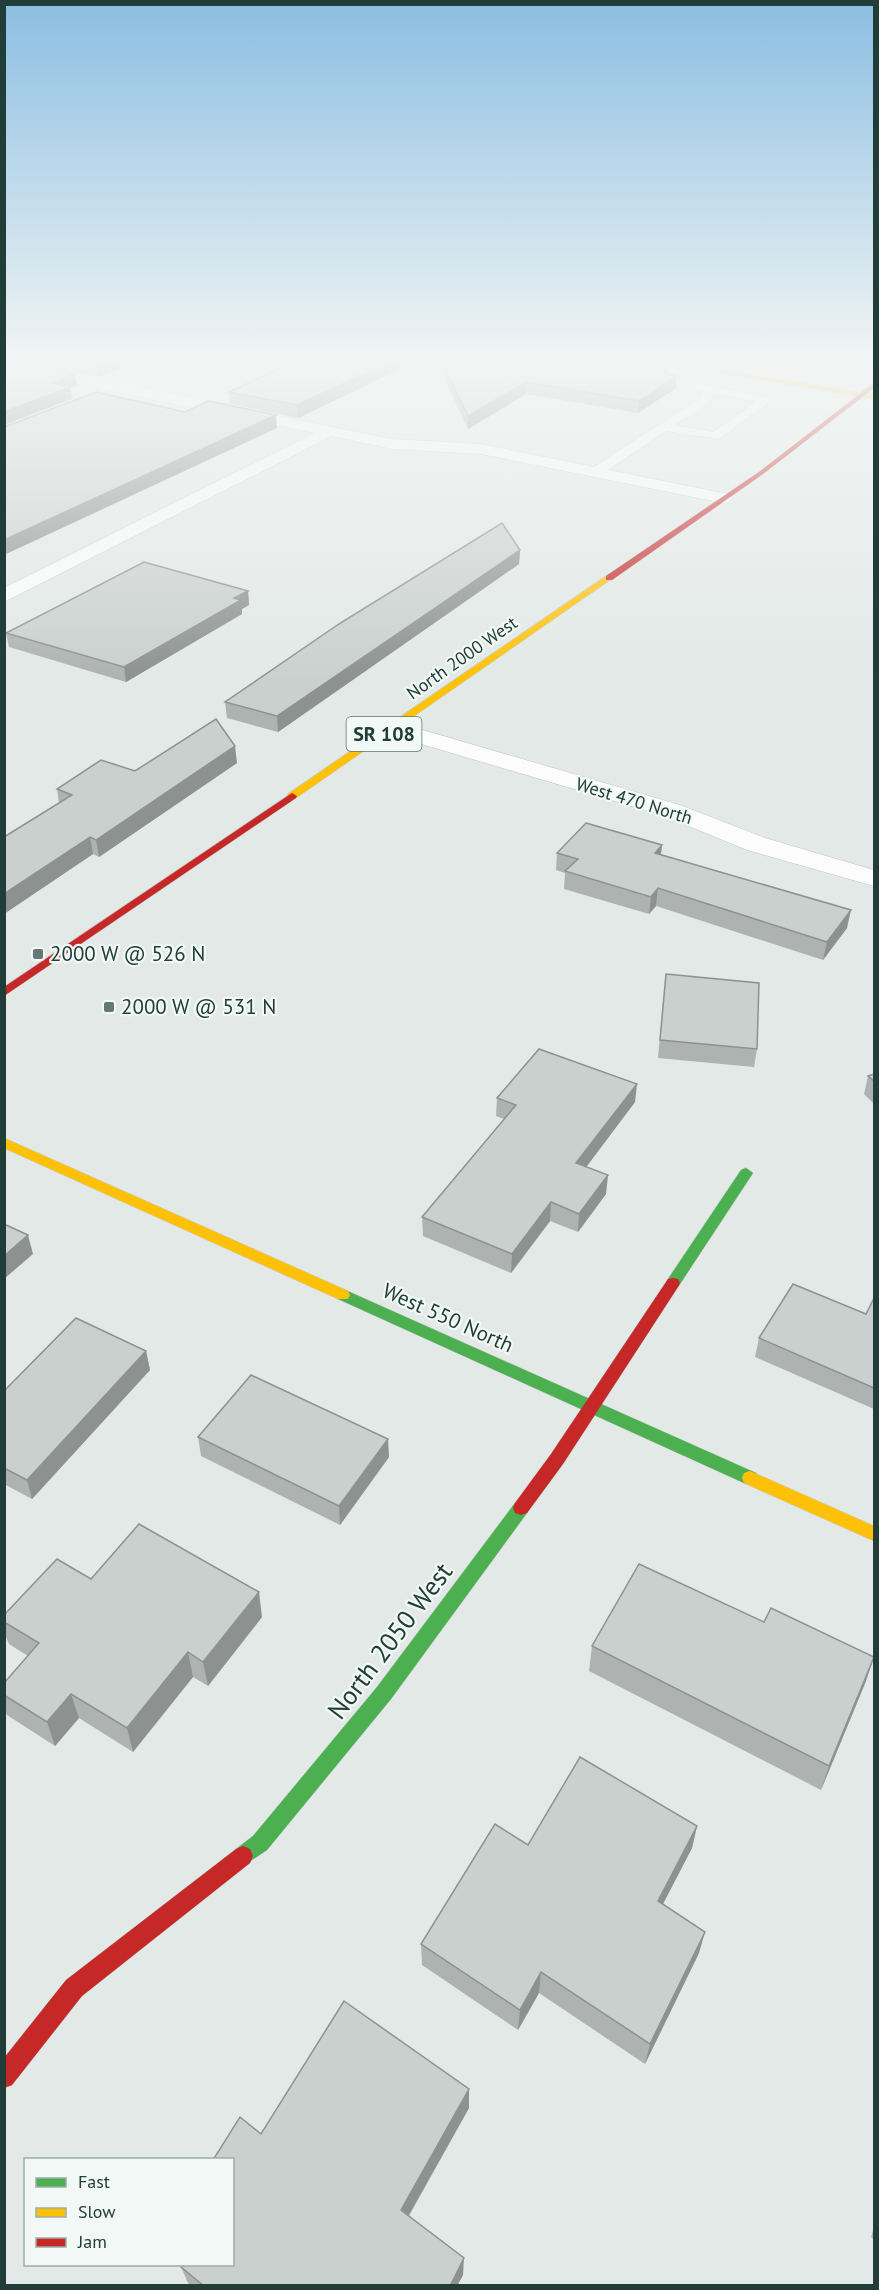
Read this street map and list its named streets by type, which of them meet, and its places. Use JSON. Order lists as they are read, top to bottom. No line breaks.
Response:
{"streets":{"main road":["North 2000 West","SR 108","West 550 North","North 2050 West"],"street":["West 470 North"]},"crossings":[["North 2000 West","West 470 North"],["West 550 North","North 2050 West"]],"places":{"transit":["2000 W @ 526 N","2000 W @ 531 N"]},"legend":["Fast","Slow","Jam"]}
